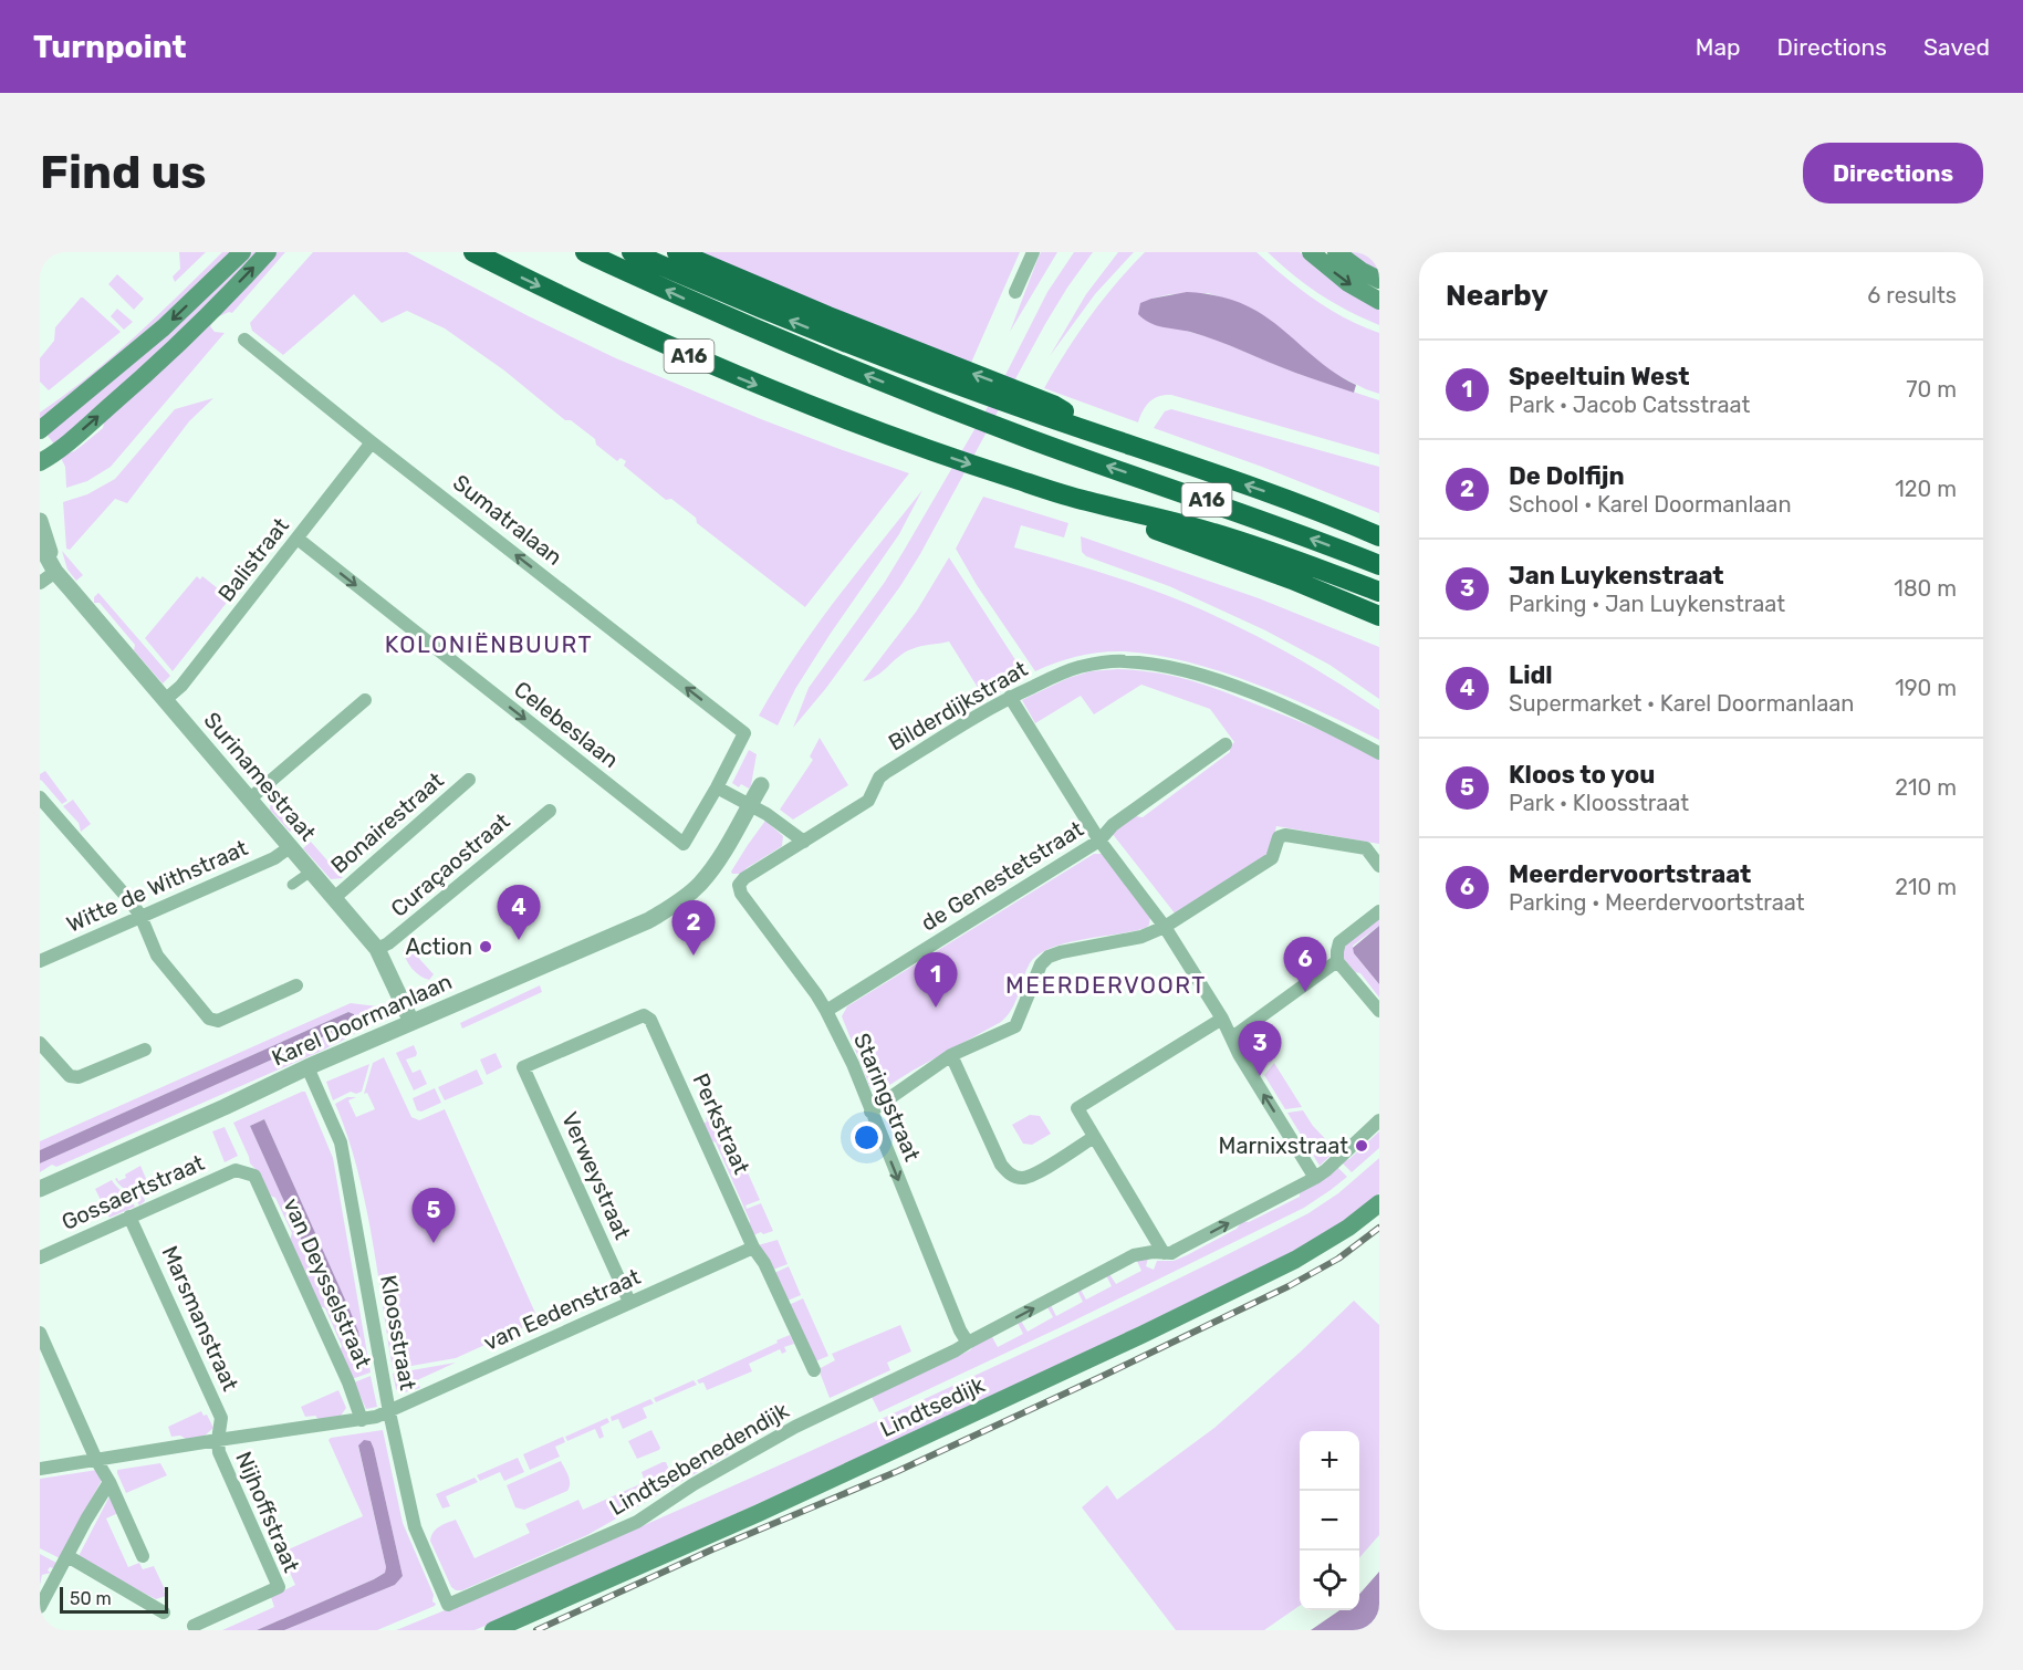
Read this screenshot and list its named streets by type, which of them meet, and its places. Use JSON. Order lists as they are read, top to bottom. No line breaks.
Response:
{"streets":{"highway":["A16"],"main road":["Lindtsedijk"],"street":["Sumatralaan","Balistraat","Bilderdijkstraat","Celebeslaan","Surinamestraat","Bonairestraat","Curaçaostraat","de Genestetstraat","Witte de Withstraat","Karel Doormanlaan","Staringstraat","Perkstraat","Verweystraat","Gossaertstraat","van Deysselstraat","van Eedenstraat","Marsmanstraat","Kloosstraat","Lindtsebenedendijk","Nijhoffstraat"]},"crossings":[["Sumatralaan","Balistraat"],["Sumatralaan","Celebeslaan"],["Balistraat","Celebeslaan"],["Balistraat","Surinamestraat"],["Bilderdijkstraat","Staringstraat"],["Surinamestraat","Bonairestraat"],["Surinamestraat","Curaçaostraat"],["Surinamestraat","Witte de Withstraat"],["Surinamestraat","Karel Doormanlaan"],["de Genestetstraat","Staringstraat"],["Karel Doormanlaan","Kloosstraat"],["Staringstraat","Lindtsebenedendijk"],["Perkstraat","Verweystraat"],["Perkstraat","van Eedenstraat"],["Verweystraat","van Eedenstraat"],["Gossaertstraat","van Deysselstraat"],["Gossaertstraat","Marsmanstraat"],["van Deysselstraat","Nijhoffstraat"],["van Eedenstraat","Kloosstraat"],["van Eedenstraat","Nijhoffstraat"],["Marsmanstraat","Nijhoffstraat"],["Kloosstraat","Lindtsebenedendijk"],["Kloosstraat","Nijhoffstraat"]],"one_way":["Sumatralaan","Celebeslaan","Staringstraat"],"districts":["KOLONIËNBUURT","MEERDERVOORT"],"places":["Action","Marnixstraat"],"scale_bar":"50 m","page":{"header":"Turnpoint","nav":["Map","Directions","Saved"],"buttons":"Directions","title":"Find us","heading":["Nearby","6 results"],"list":[{"mark":"1","name":"Speeltuin West","note":"Park · Jacob Catsstraat","value":"70 m"},{"mark":"2","name":"De Dolfijn","note":"School · Karel Doormanlaan","value":"120 m"},{"mark":"3","name":"Jan Luykenstraat","note":"Parking · Jan Luykenstraat","value":"180 m"},{"mark":"4","name":"Lidl","note":"Supermarket · Karel Doormanlaan","value":"190 m"},{"mark":"5","name":"Kloos to you","note":"Park · Kloosstraat","value":"210 m"},{"mark":"6","name":"Meerdervoortstraat","note":"Parking · Meerdervoortstraat","value":"210 m"}],"pins":["4","2","6","1","3","5"],"map_buttons":["+","−"],"scale":"50 m"}}
